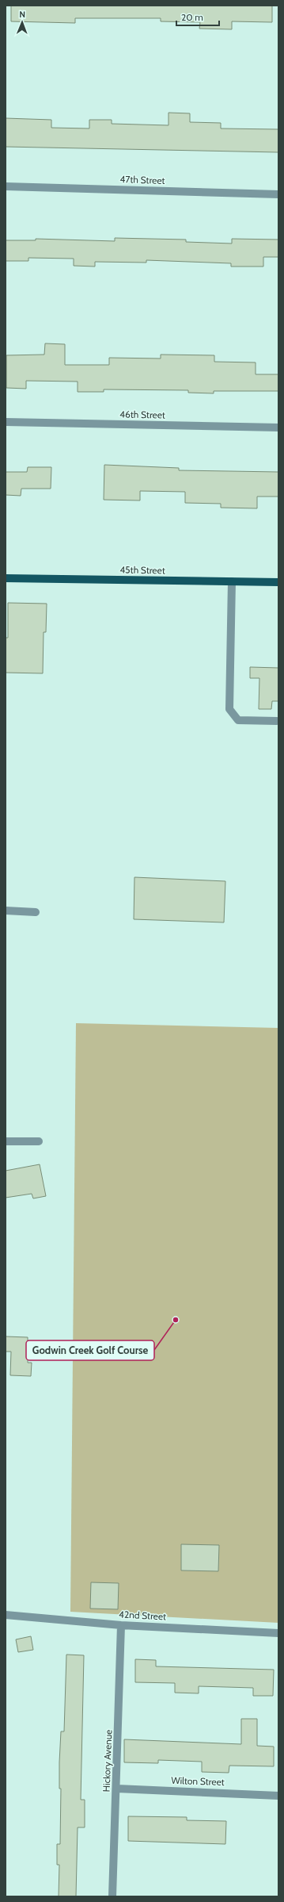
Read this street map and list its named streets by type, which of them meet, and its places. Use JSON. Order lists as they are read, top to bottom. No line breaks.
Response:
{"streets":{"main road":["45th Street"],"street":["47th Street","46th Street","42nd Street","Hickory Avenue","Wilton Street"]},"crossings":[["42nd Street","Hickory Avenue"],["Hickory Avenue","Wilton Street"]],"places":["Godwin Creek Golf Course"],"scale_bar":"20 m","north":"top"}
